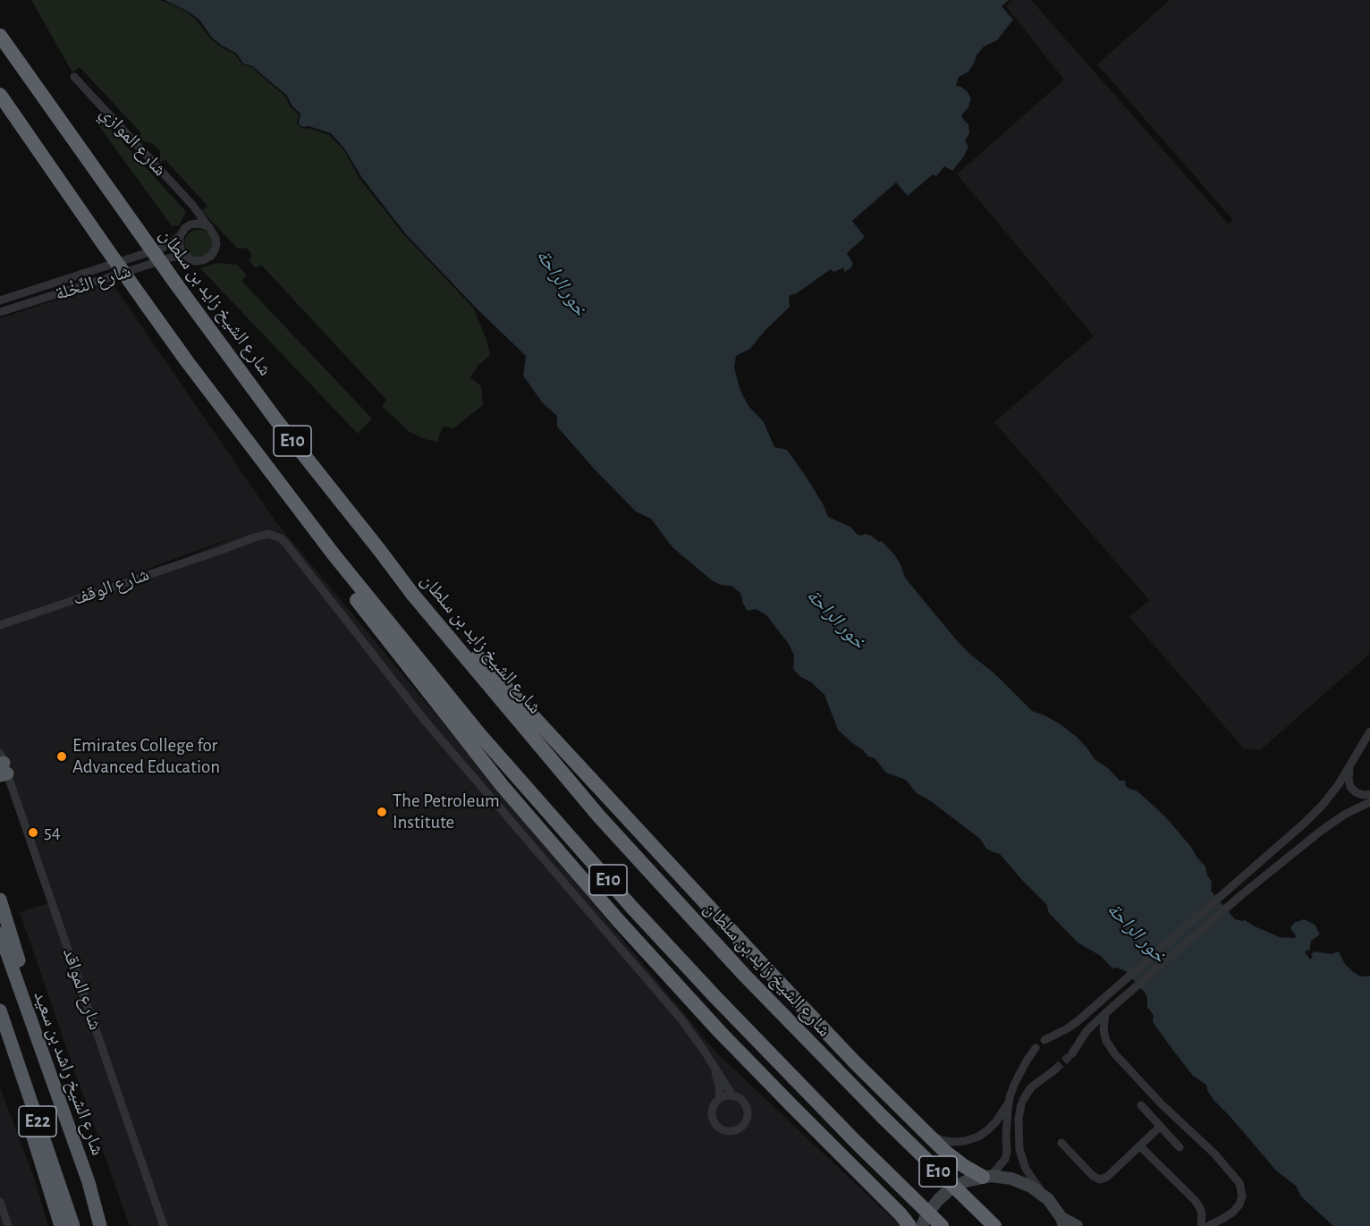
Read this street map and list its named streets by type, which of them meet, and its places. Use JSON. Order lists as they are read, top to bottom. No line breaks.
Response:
{"streets":{"highway":["شارع الشيخ زايد بن سلطان","E10","شارع الشيخ راشد بن سعيد","E22"],"street":["شارع الموازي","شارع النَّخْلة","شارع الوقف","شارع المواقد"]},"crossings":[["شارع الموازي","شارع النَّخْلة"]],"water":["خور الراحة"],"places":["Emirates College for Advanced Education","The Petroleum Institute","54"]}
